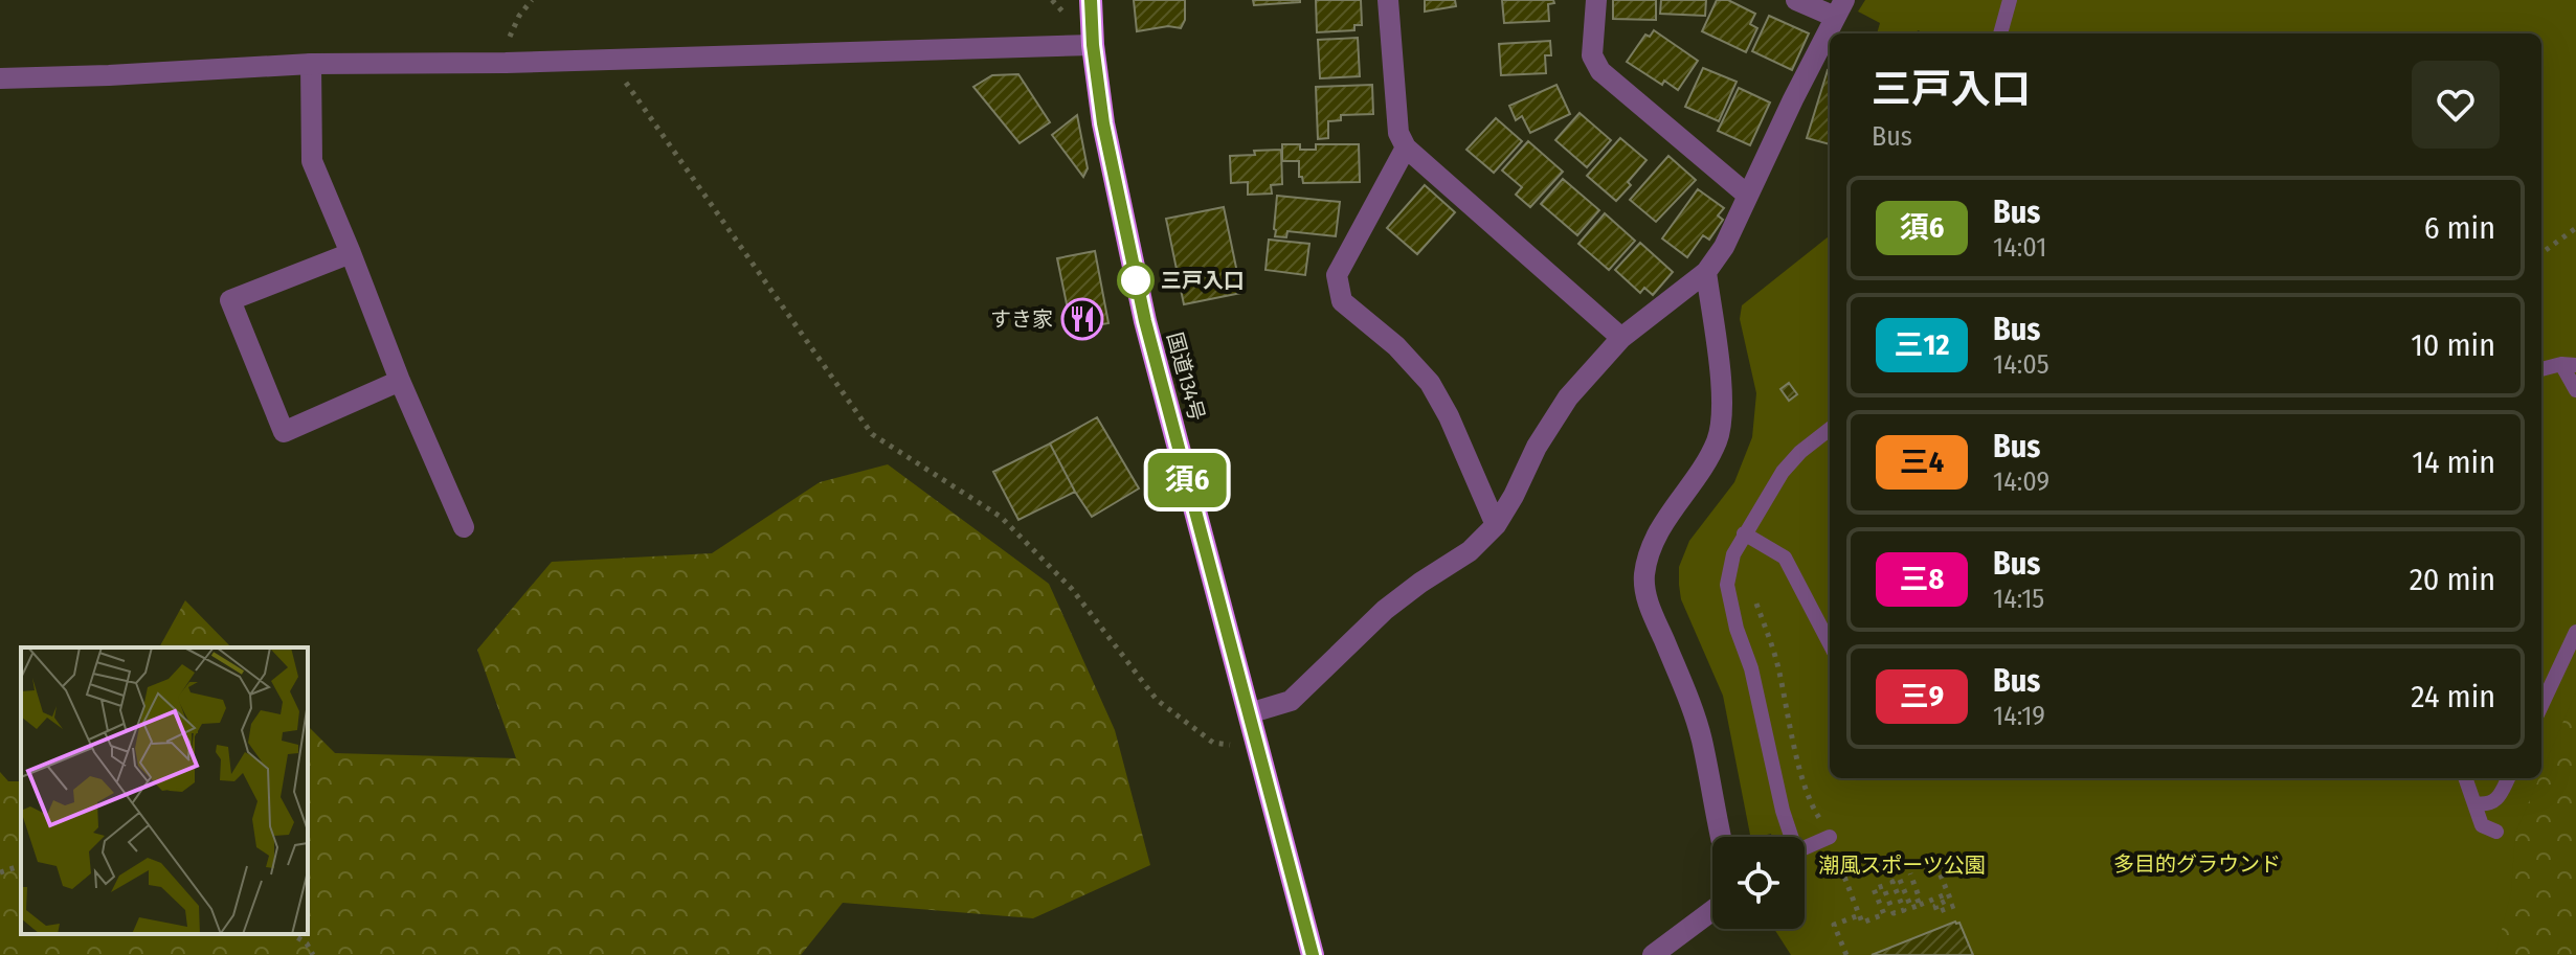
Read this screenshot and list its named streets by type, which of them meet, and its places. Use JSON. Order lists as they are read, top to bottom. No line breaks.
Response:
{"streets":{"highway":["国道134号"]},"parks":["多目的グラウンド","潮風スポーツ公園"],"places":{"other":["三戸入口"],"restaurant":["すき家"]},"lines":["bus line 須6"],"page":{"on_map":"須6","heading":["三戸入口","Bus"],"list":[{"mark":"須6","name":"Bus","note":"14:01","value":"6 min"},{"mark":"三12","name":"Bus","note":"14:05","value":"10 min"},{"mark":"三4","name":"Bus","note":"14:09","value":"14 min"},{"mark":"三8","name":"Bus","note":"14:15","value":"20 min"},{"mark":"三9","name":"Bus","note":"14:19","value":"24 min"}]}}
